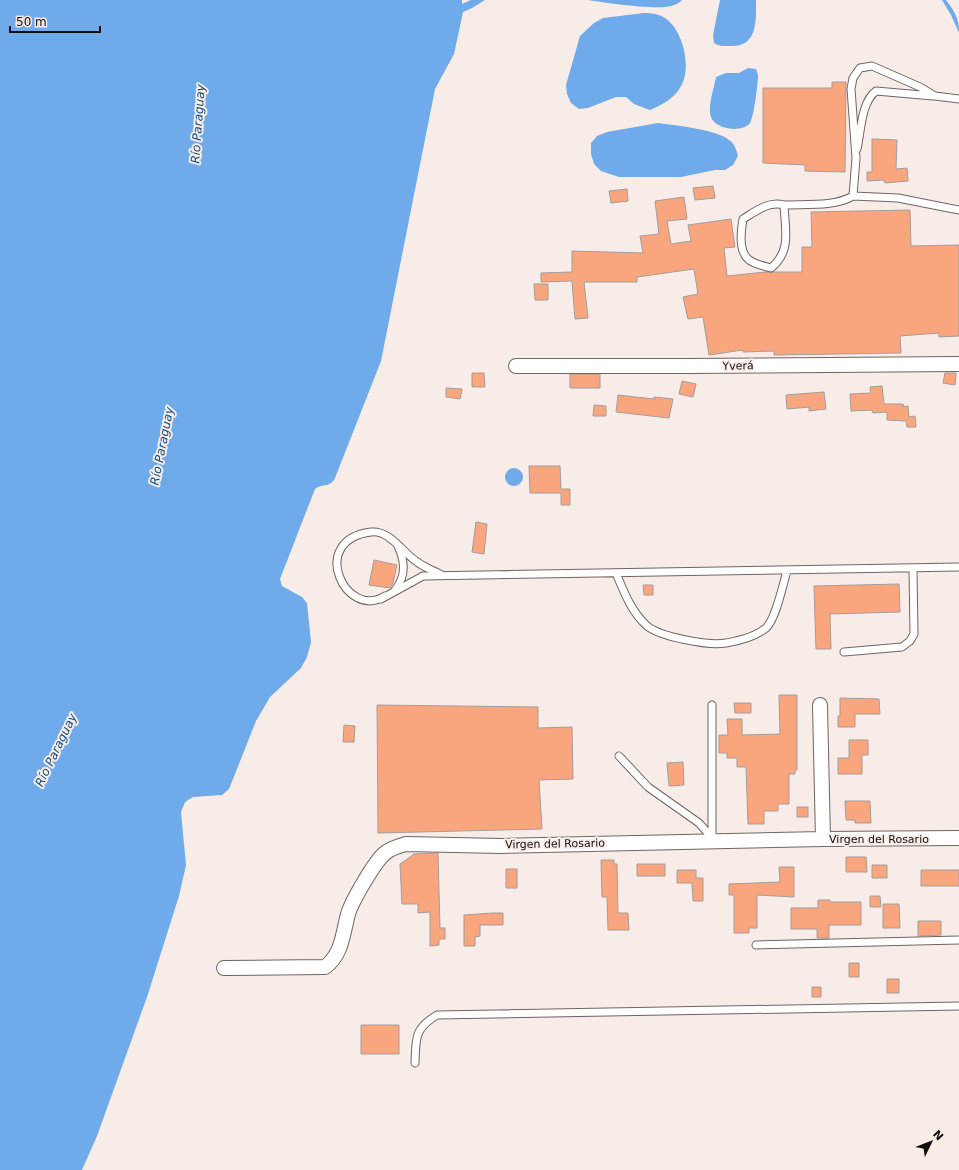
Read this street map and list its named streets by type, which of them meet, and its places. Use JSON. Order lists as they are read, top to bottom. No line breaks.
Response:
{"streets":{"street":["Yverá","Virgen del Rosario"]},"water":["Río Paraguay"],"scale_bar":"50 m","north":"top right"}
